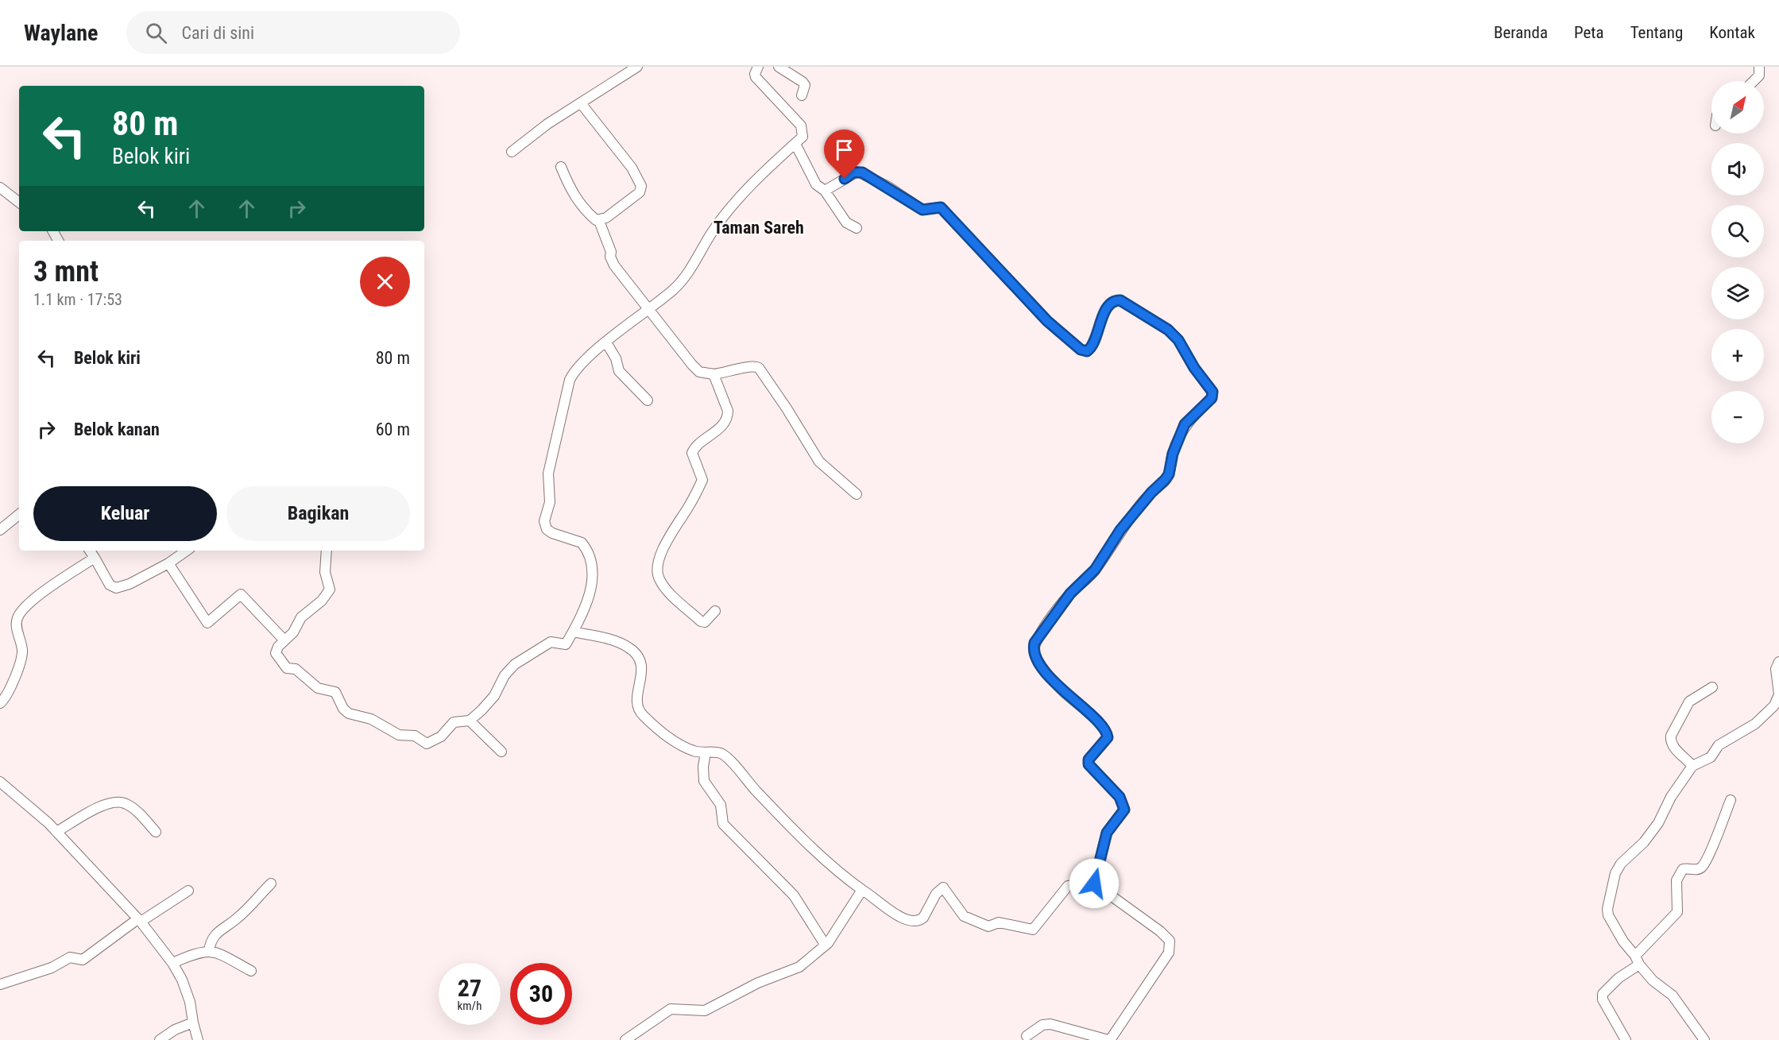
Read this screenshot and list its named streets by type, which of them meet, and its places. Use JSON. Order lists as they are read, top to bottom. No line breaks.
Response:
{"districts":["Taman Sareh"],"north":"top right","page":{"header":"Waylane","search":"Cari di sini","nav":["Beranda","Peta","Tentang","Kontak"],"map_buttons":["+","−"],"turn":["80 m","Belok kiri"],"heading":["3 mnt","1.1 km · 17:53"],"list":[{"name":"Belok kiri","value":"80 m"},{"name":"Belok kanan","value":"60 m"}],"buttons":["Keluar","Bagikan"],"speed":"27 km/h","limit":"30"}}
